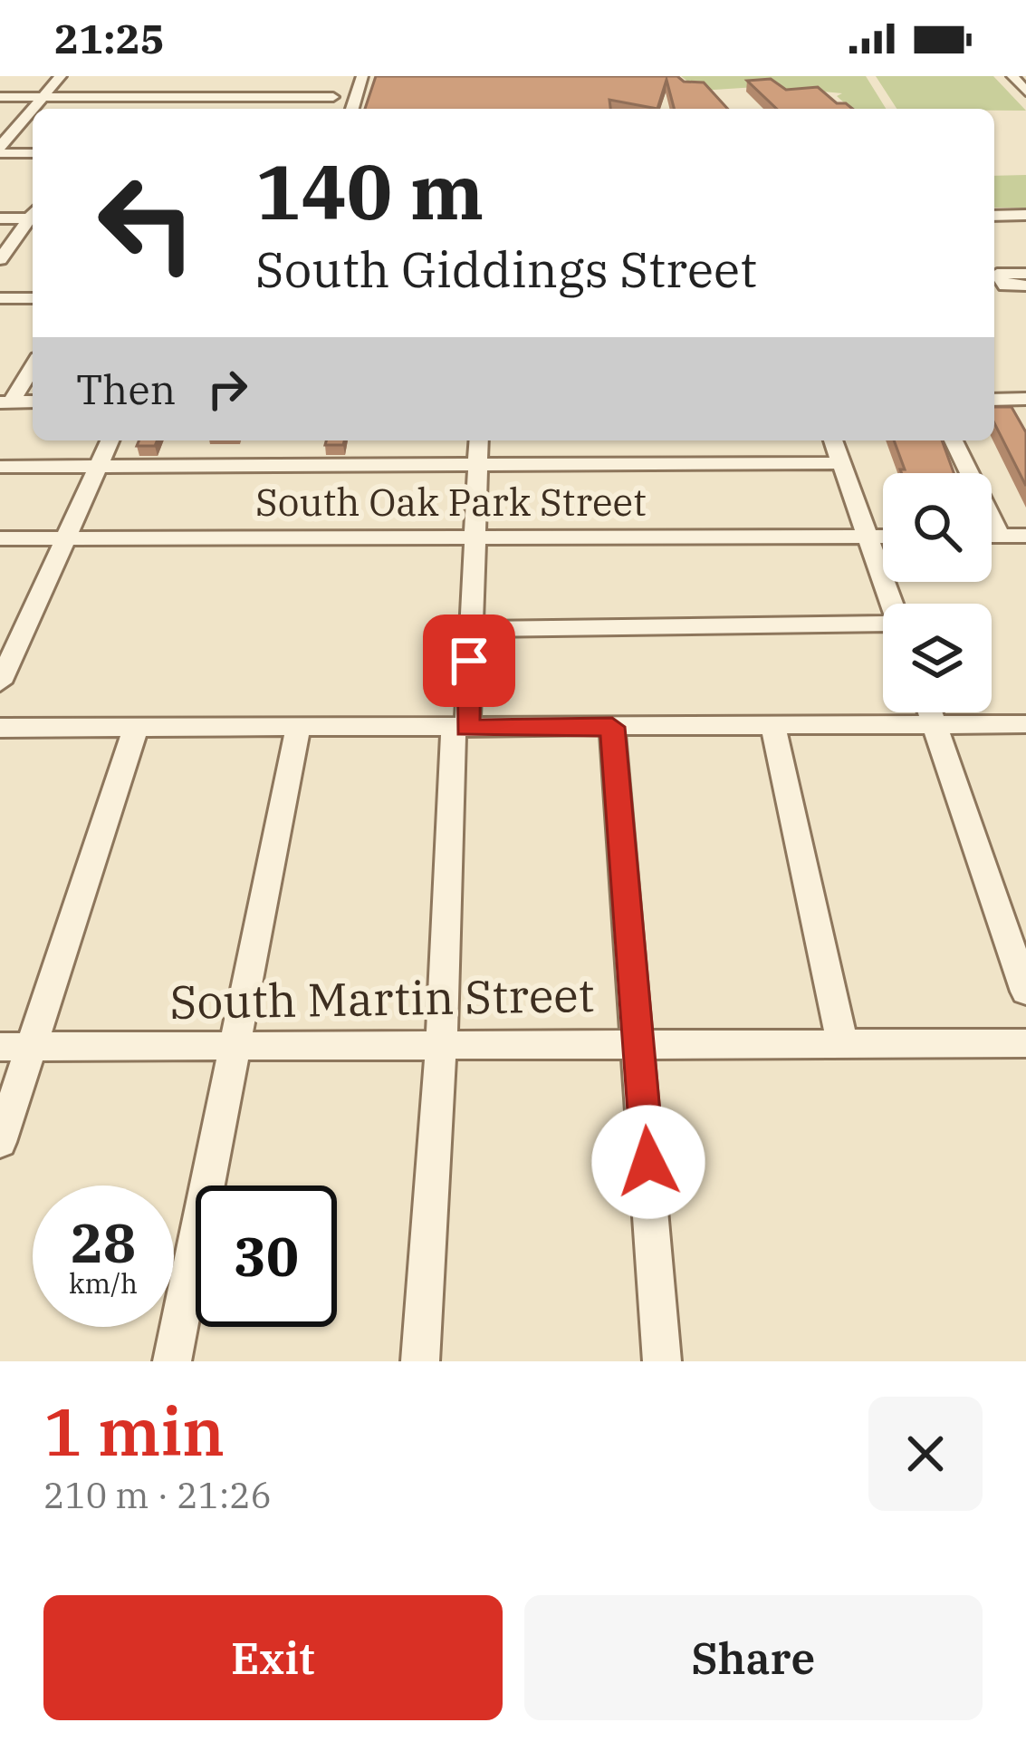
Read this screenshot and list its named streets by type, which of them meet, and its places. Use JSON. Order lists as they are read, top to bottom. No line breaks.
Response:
{"streets":{"street":["South Oak Park Street","South Martin Street"]},"page":{"status":"21:25","turn":["140 m","South Giddings Street"],"then":"Then","speed":"28 km/h","limit":"30","heading":["1 min","210 m · 21:26"],"buttons":["Exit","Share"]}}
